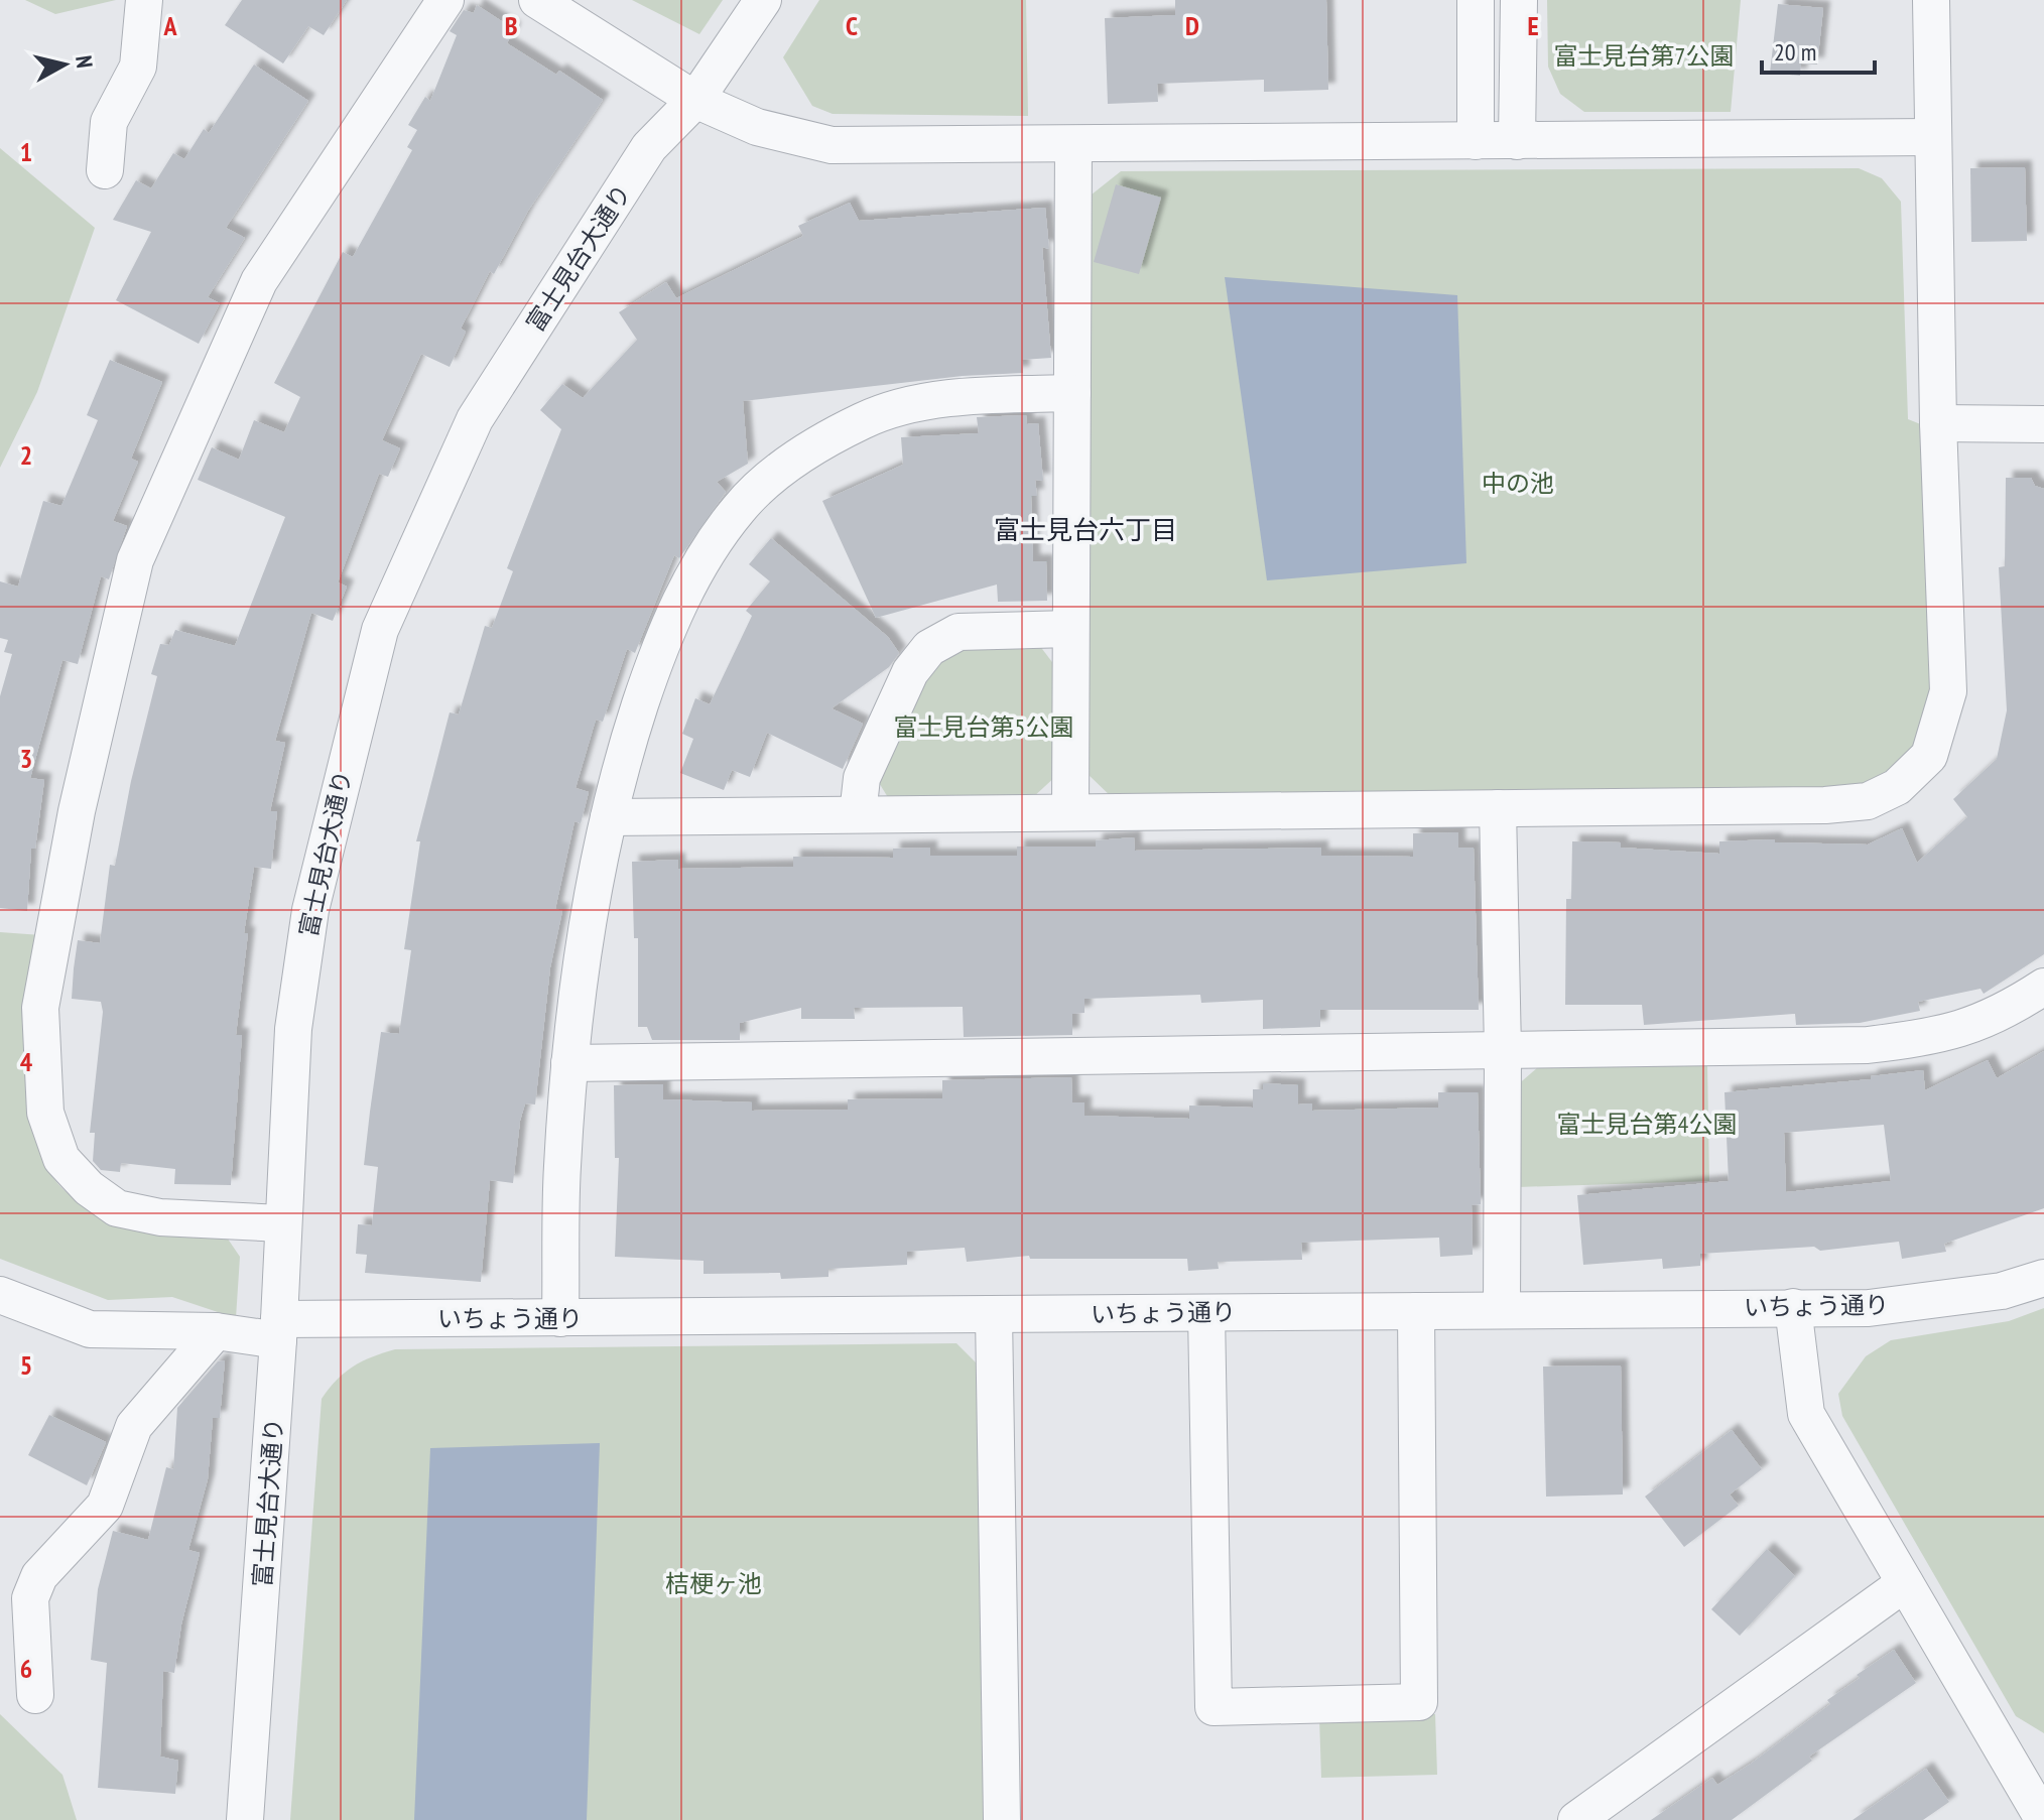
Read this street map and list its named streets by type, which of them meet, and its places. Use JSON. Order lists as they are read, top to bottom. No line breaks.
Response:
{"streets":{"street":["富士見台大通り","いちょう通り"]},"crossings":[["富士見台大通り","いちょう通り"]],"districts":["富士見台六丁目"],"parks":["富士見台第7公園","中の池","富士見台第5公園","富士見台第4公園","桔梗ヶ池"],"scale_bar":"20 m","north":"right","grid":{"columns":["A","B","C","D","E"],"rows":["1","2","3","4","5","6"]}}
